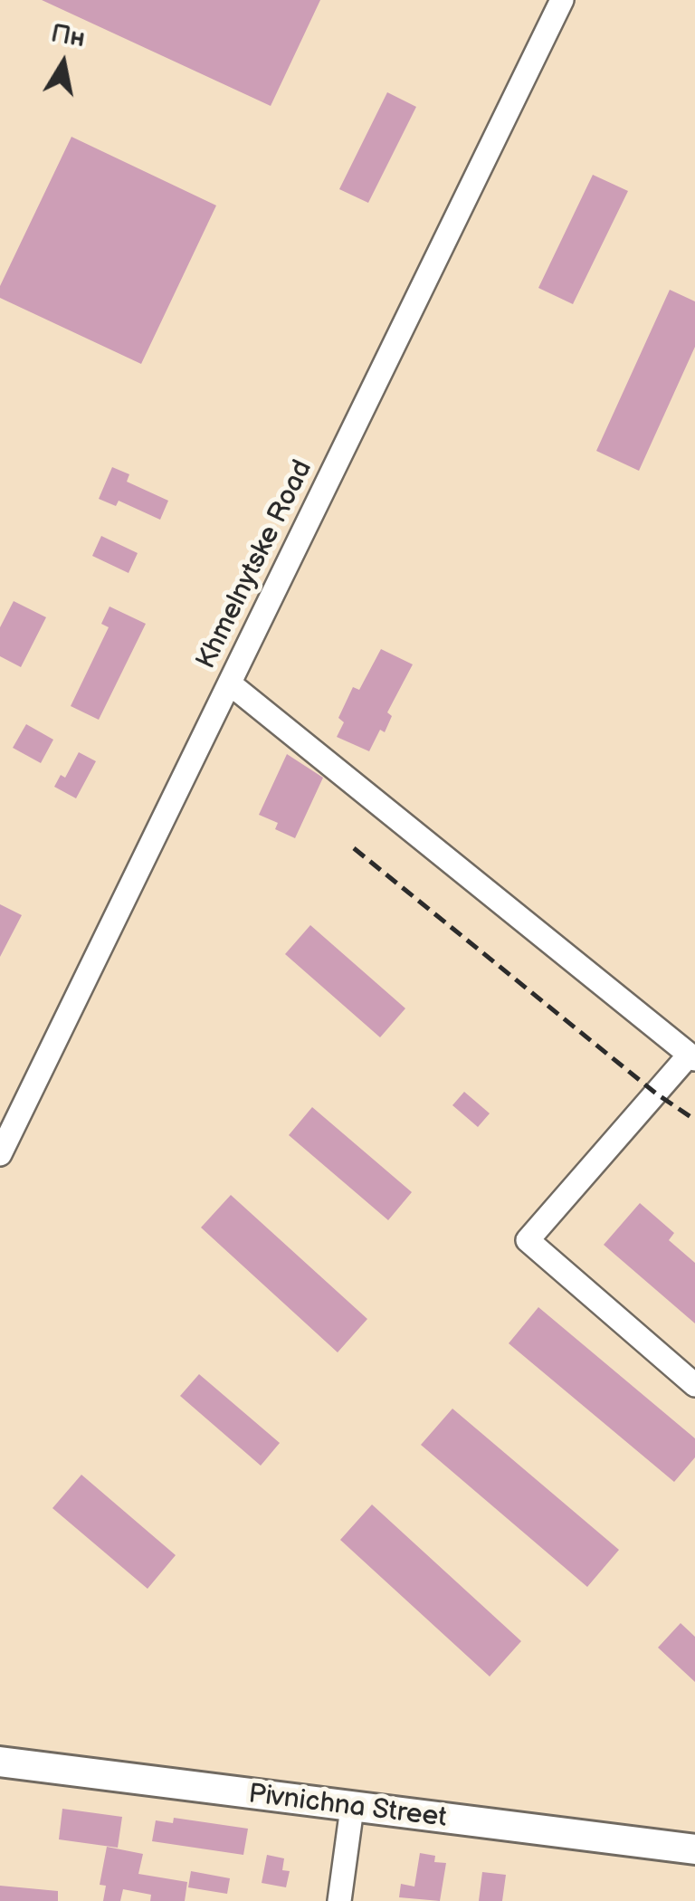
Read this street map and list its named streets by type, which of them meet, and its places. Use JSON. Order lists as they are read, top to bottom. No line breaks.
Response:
{"streets":{"main road":["Pivnichna Street"],"street":["Khmelnytske Road"]},"north":"top"}
